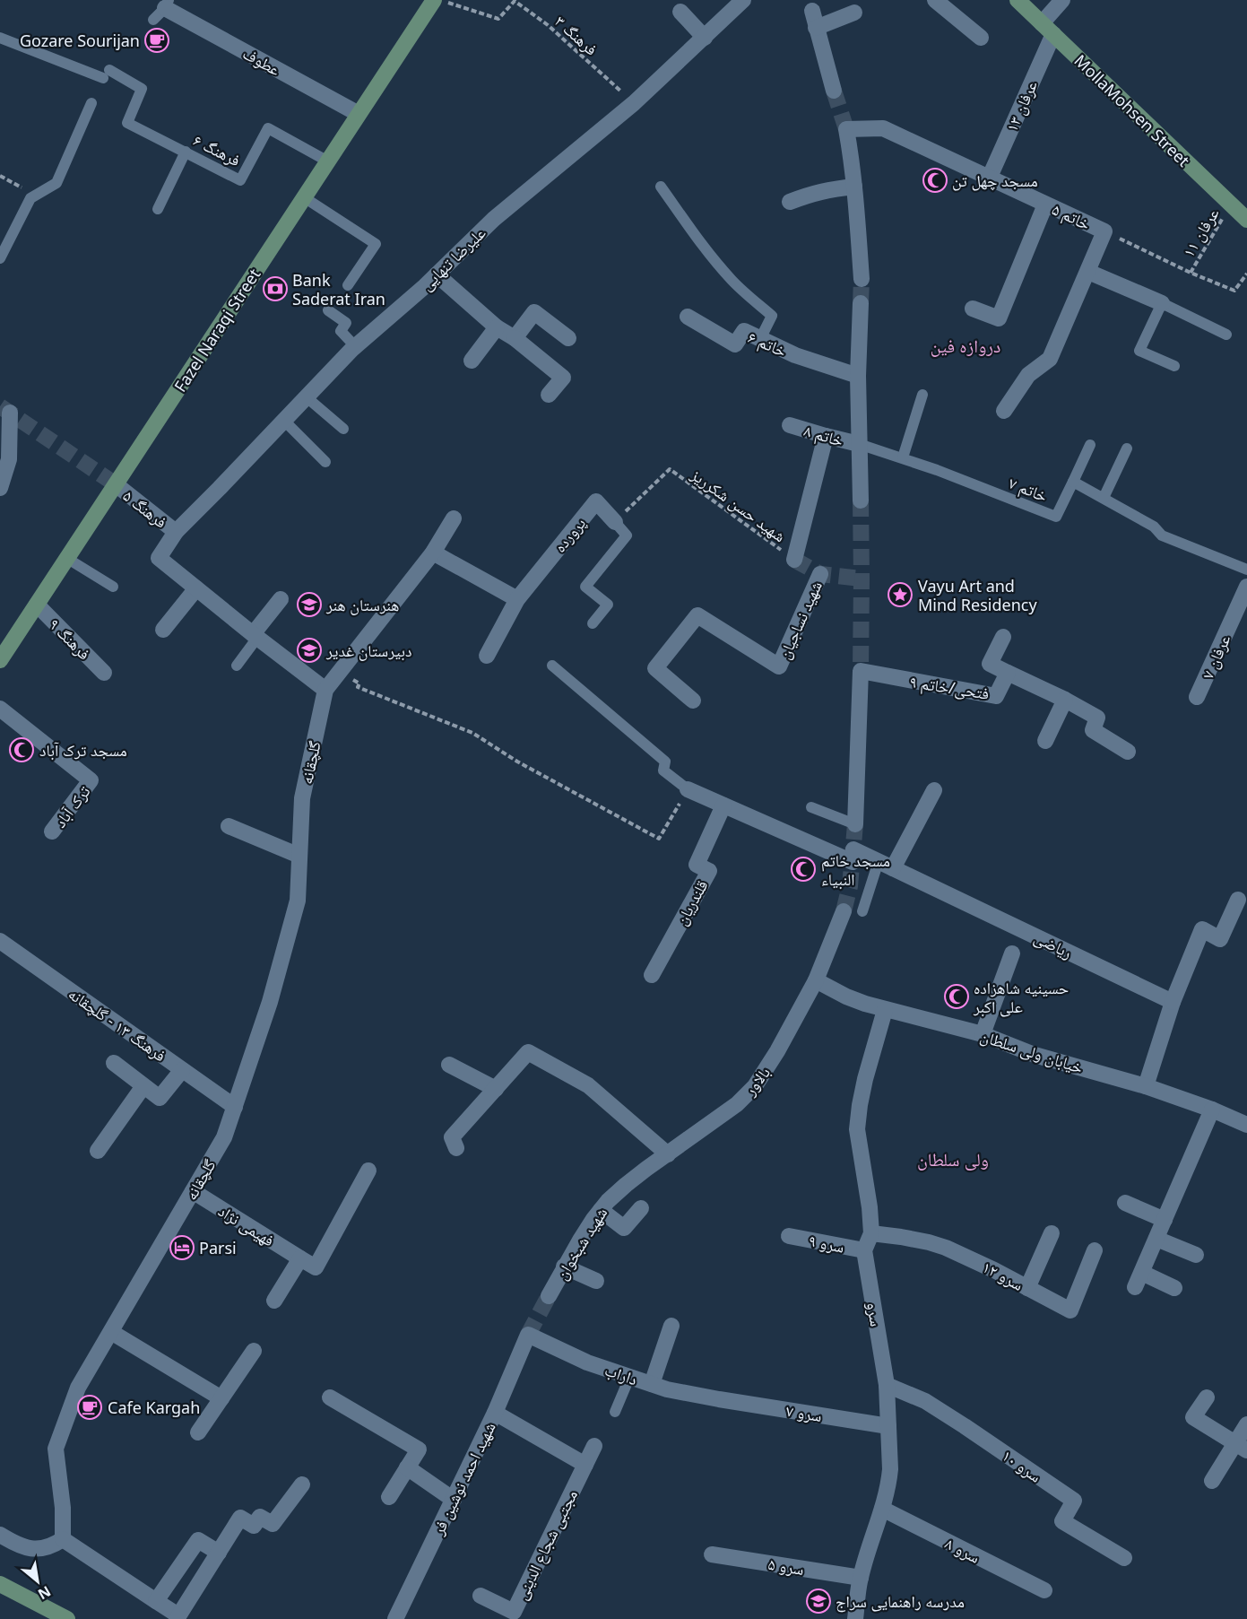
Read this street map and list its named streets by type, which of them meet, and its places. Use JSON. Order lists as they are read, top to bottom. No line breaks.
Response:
{"streets":{"main road":["MollaMohsen Street","Fazel Naraqi Street"],"street":["عطوف","عرفان ۱۳","خاتم ۵","علیرضا تنهایی","خاتم ۶","خاتم ۸","فرهنگ ۵","پرورده","شهید نساجیان","فرهنگ ۹","عرفان ۷","فتحی/خاتم ۹","گلچقانه","ترک آباد","قلندریان","ریاضی","فرهنگ ۱۳ - گلچقانه","خیابان ولی سلطان","بالاور","فهیمی نژاد","شهید شبخوان","سرو ۹","سرو ۱۲","سرو","داراب","سرو ۷","سرو ۱۰","شهید احمد نوشین فر","مجتبی شجاع الدینی","سرو ۸","سرو ۵"],"lane":["فرهنگ ۶","خاتم ۷"],"path":["فرهنگ ۳","عرفان ۱۱","شهید حسن شکرریز"]},"crossings":[["فرهنگ ۳","علیرضا تنهایی"],["عطوف","Fazel Naraqi Street"],["عرفان ۱۳","MollaMohsen Street"],["عرفان ۱۳","خاتم ۵"],["MollaMohsen Street","عرفان ۱۱"],["فرهنگ ۶","Fazel Naraqi Street"],["خاتم ۵","عرفان ۱۱"],["علیرضا تنهایی","فرهنگ ۵"],["Fazel Naraqi Street","فرهنگ ۵"],["Fazel Naraqi Street","فرهنگ ۹"],["خاتم ۸","خاتم ۷"],["شهید حسن شکرریز","پرورده"],["گلچقانه","فرهنگ ۱۳ - گلچقانه"],["گلچقانه","فهیمی نژاد"],["قلندریان","ریاضی"],["خیابان ولی سلطان","بالاور"],["بالاور","شهید شبخوان"],["سرو ۹","سرو"],["سرو","سرو ۷"],["سرو","سرو ۱۰"],["سرو","سرو ۸"],["سرو","سرو ۵"],["داراب","سرو ۷"],["داراب","شهید احمد نوشین فر"]],"districts":["دروازه فین","ولی سلطان"],"places":{"cafe":["Gozare Sourijan","Cafe Kargah"],"mosque":["مسجد چهل تن","مسجد ترک آباد","مسجد خاتم النبیاء","حسینیه شاهزاده علی اکبر"],"bank":["Bank Saderat Iran"],"place":["Vayu Art and Mind Residency"],"school or university":["هنرستان هنر","دبیرستان غدیر","مدرسه راهنمایی سراج"],"hotel":["Parsi"]},"north":"bottom right"}
